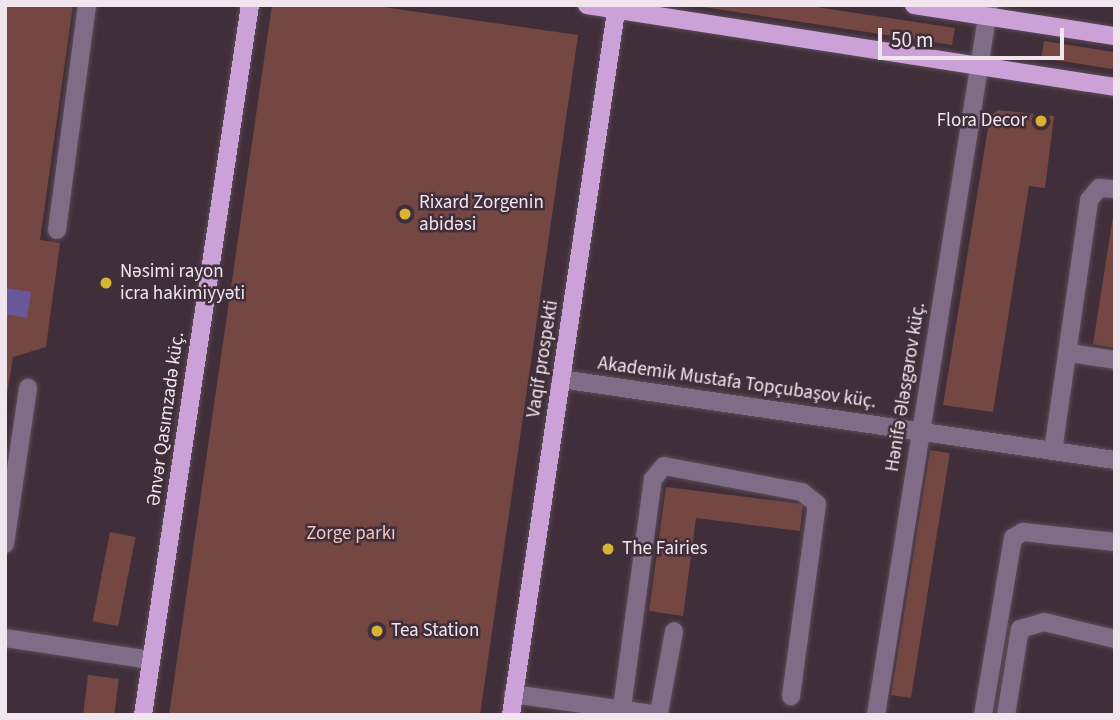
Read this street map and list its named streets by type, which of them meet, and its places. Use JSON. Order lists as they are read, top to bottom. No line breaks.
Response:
{"streets":{"main road":["Vaqif prospekti","Ənvər Qasımzadə küç."],"street":["Akademik Mustafa Topçubaşov küç.","Hənifə Ələsgərov küç."]},"crossings":[["Vaqif prospekti","Akademik Mustafa Topçubaşov küç."],["Akademik Mustafa Topçubaşov küç.","Hənifə Ələsgərov küç."]],"parks":["Zorge parkı"],"places":["Flora Decor","Rixard Zorgenin abidəsi","Nəsimi rayon icra hakimiyyəti","The Fairies","Tea Station"],"scale_bar":"50 m"}
